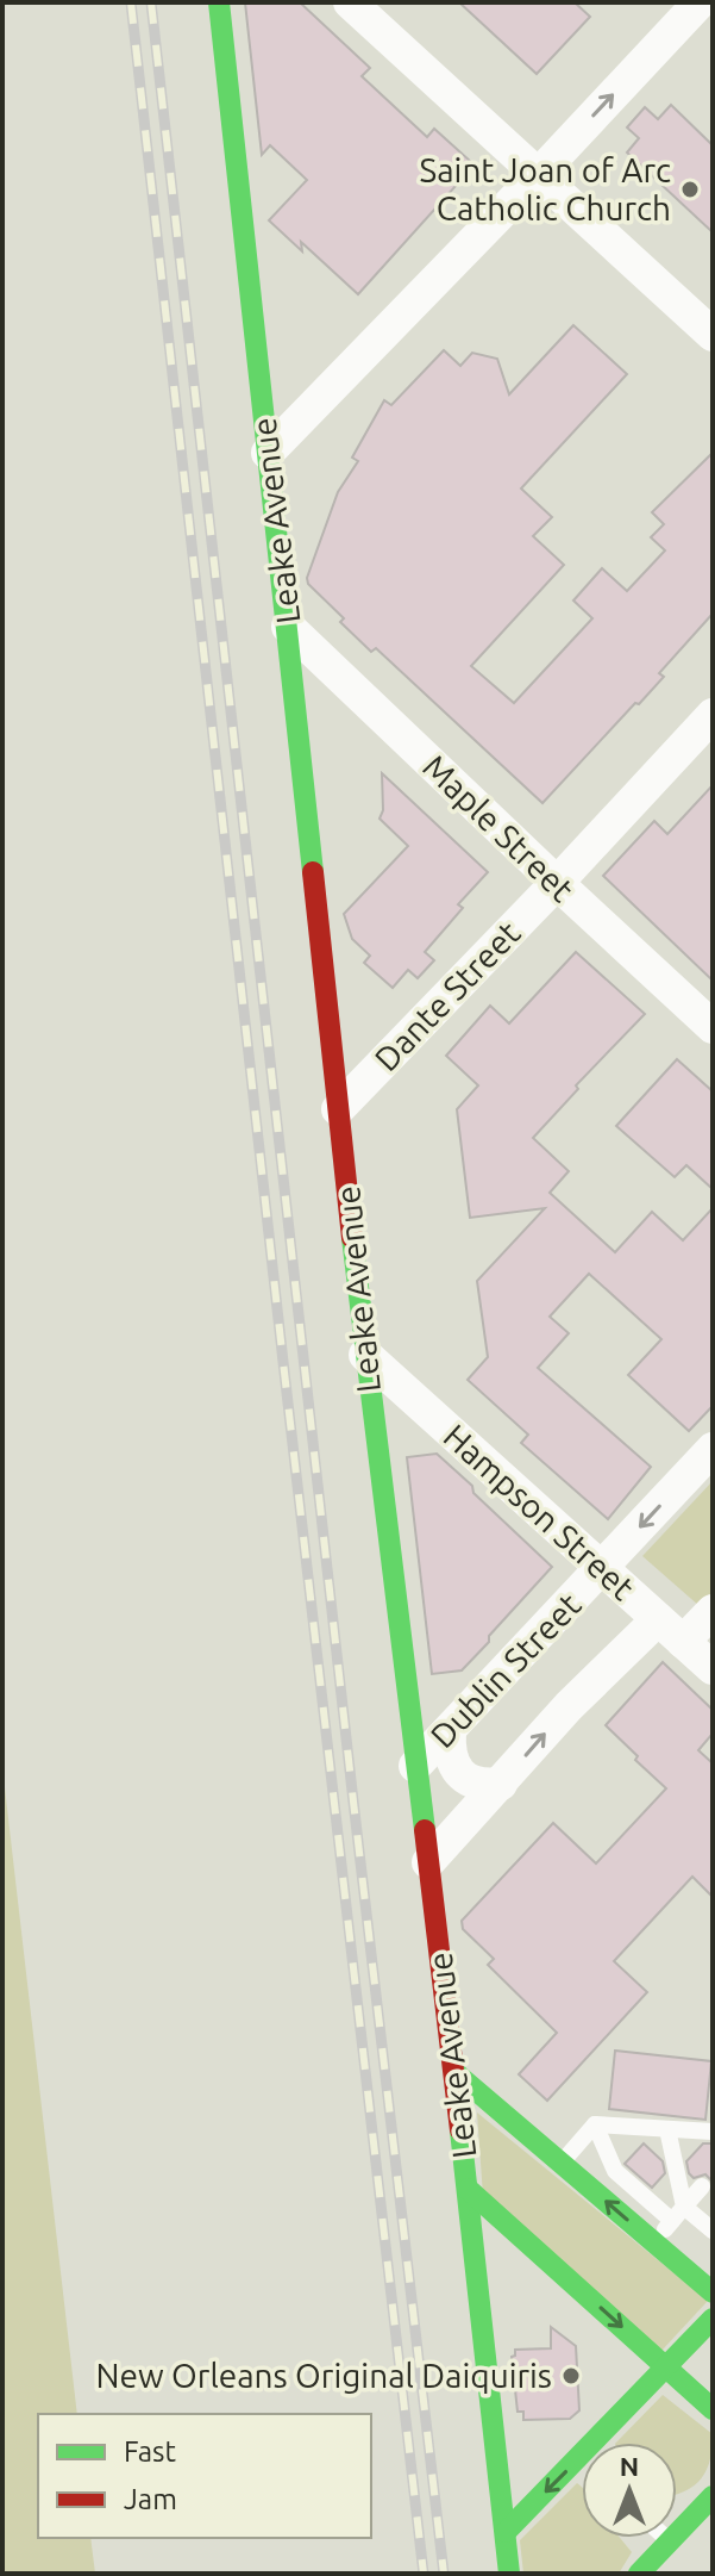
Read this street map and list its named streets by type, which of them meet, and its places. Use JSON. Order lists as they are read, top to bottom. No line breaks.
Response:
{"streets":{"street":["Leake Avenue","Maple Street","Dante Street","Hampson Street","Dublin Street"]},"crossings":[["Leake Avenue","Maple Street"],["Leake Avenue","Dante Street"],["Leake Avenue","Hampson Street"],["Leake Avenue","Dublin Street"],["Maple Street","Dante Street"],["Hampson Street","Dublin Street"]],"one_way":["Dublin Street"],"places":["Saint Joan of Arc Catholic Church","New Orleans Original Daiquiris"],"legend":["Fast","Jam"],"north":"top"}
